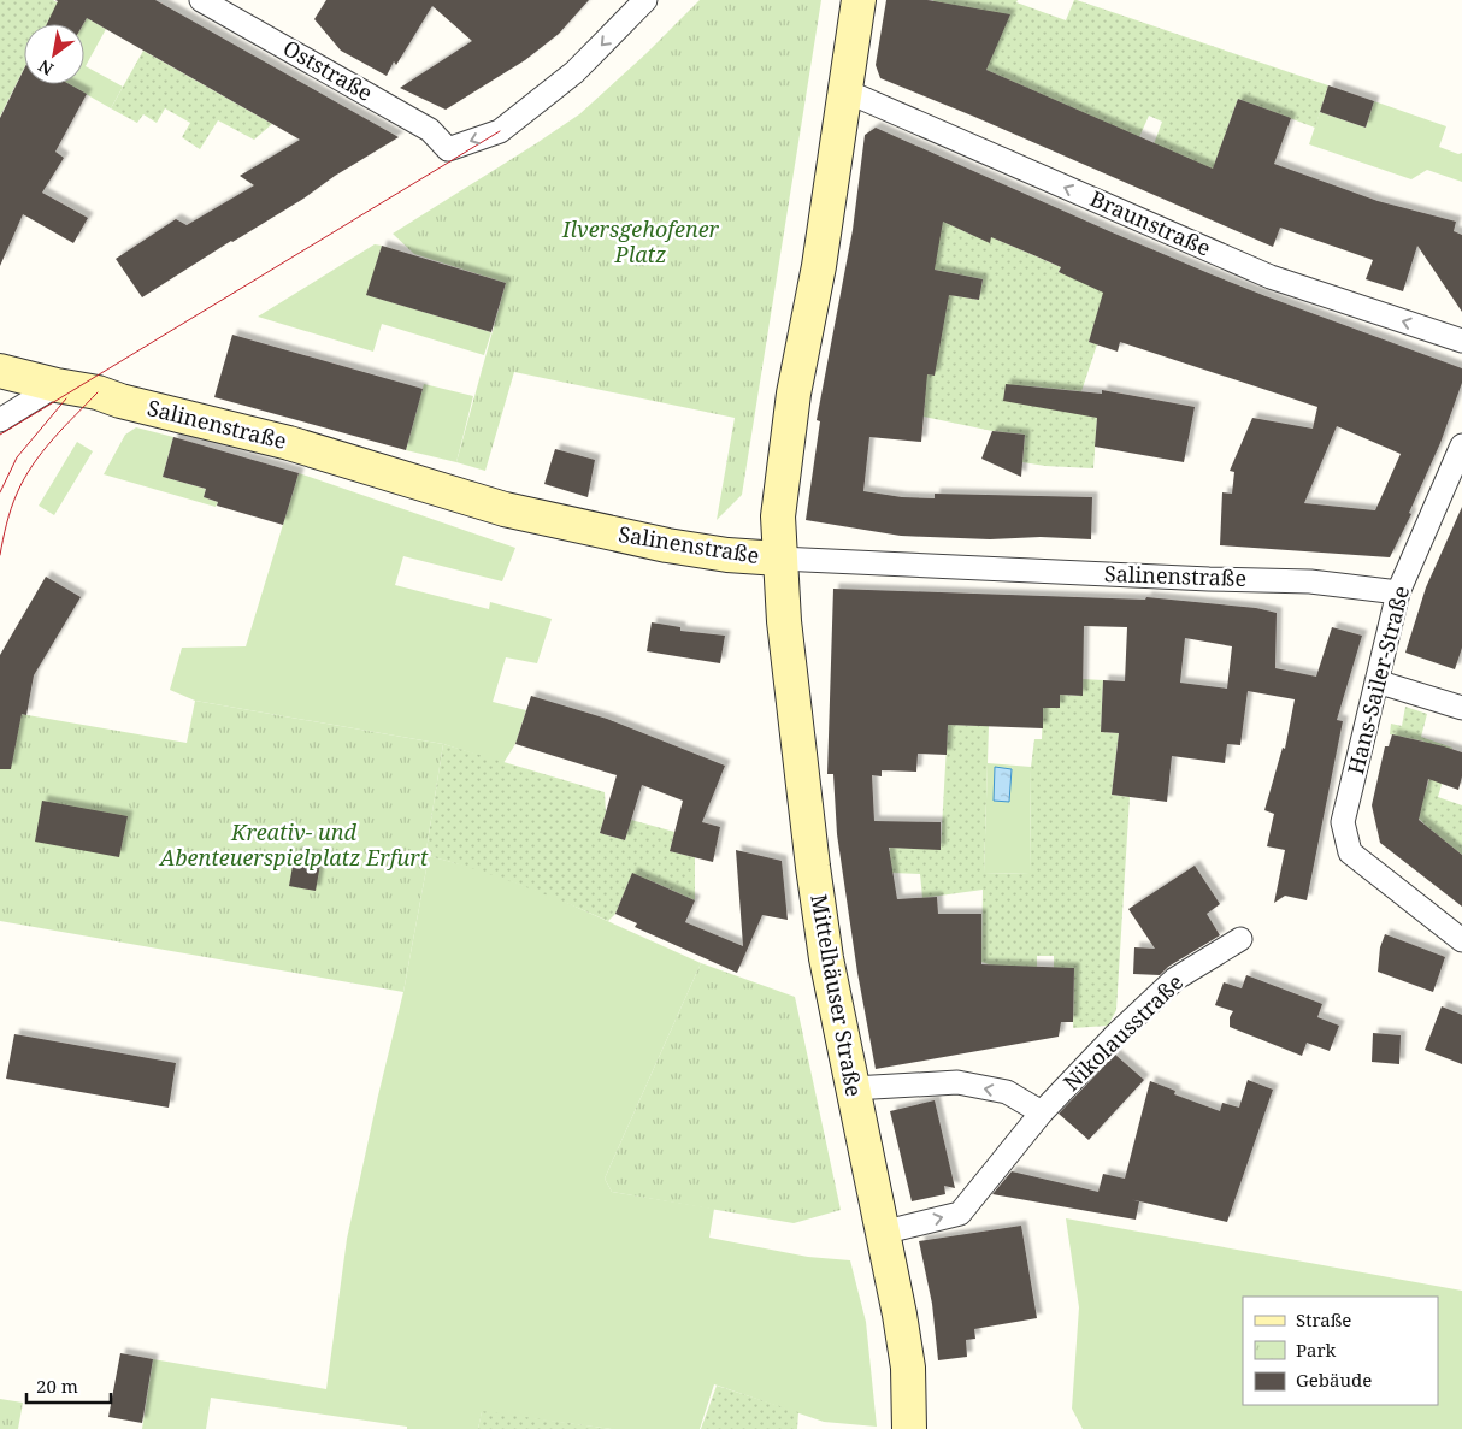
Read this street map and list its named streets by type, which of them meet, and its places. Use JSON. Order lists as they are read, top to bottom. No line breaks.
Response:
{"streets":{"main road":["Salinenstraße","Mittelhäuser Straße"],"street":["Oststraße","Braunstraße","Hans-Sailer-Straße","Nikolausstraße"]},"crossings":[["Salinenstraße","Hans-Sailer-Straße"],["Salinenstraße","Mittelhäuser Straße"],["Mittelhäuser Straße","Nikolausstraße"]],"one_way":["Oststraße","Braunstraße","Nikolausstraße"],"parks":["Ilversgehofener Platz","Kreativ- und Abenteuerspielplatz Erfurt"],"legend":["Straße","Park","Gebäude"],"scale_bar":"20 m","north":"bottom left"}
